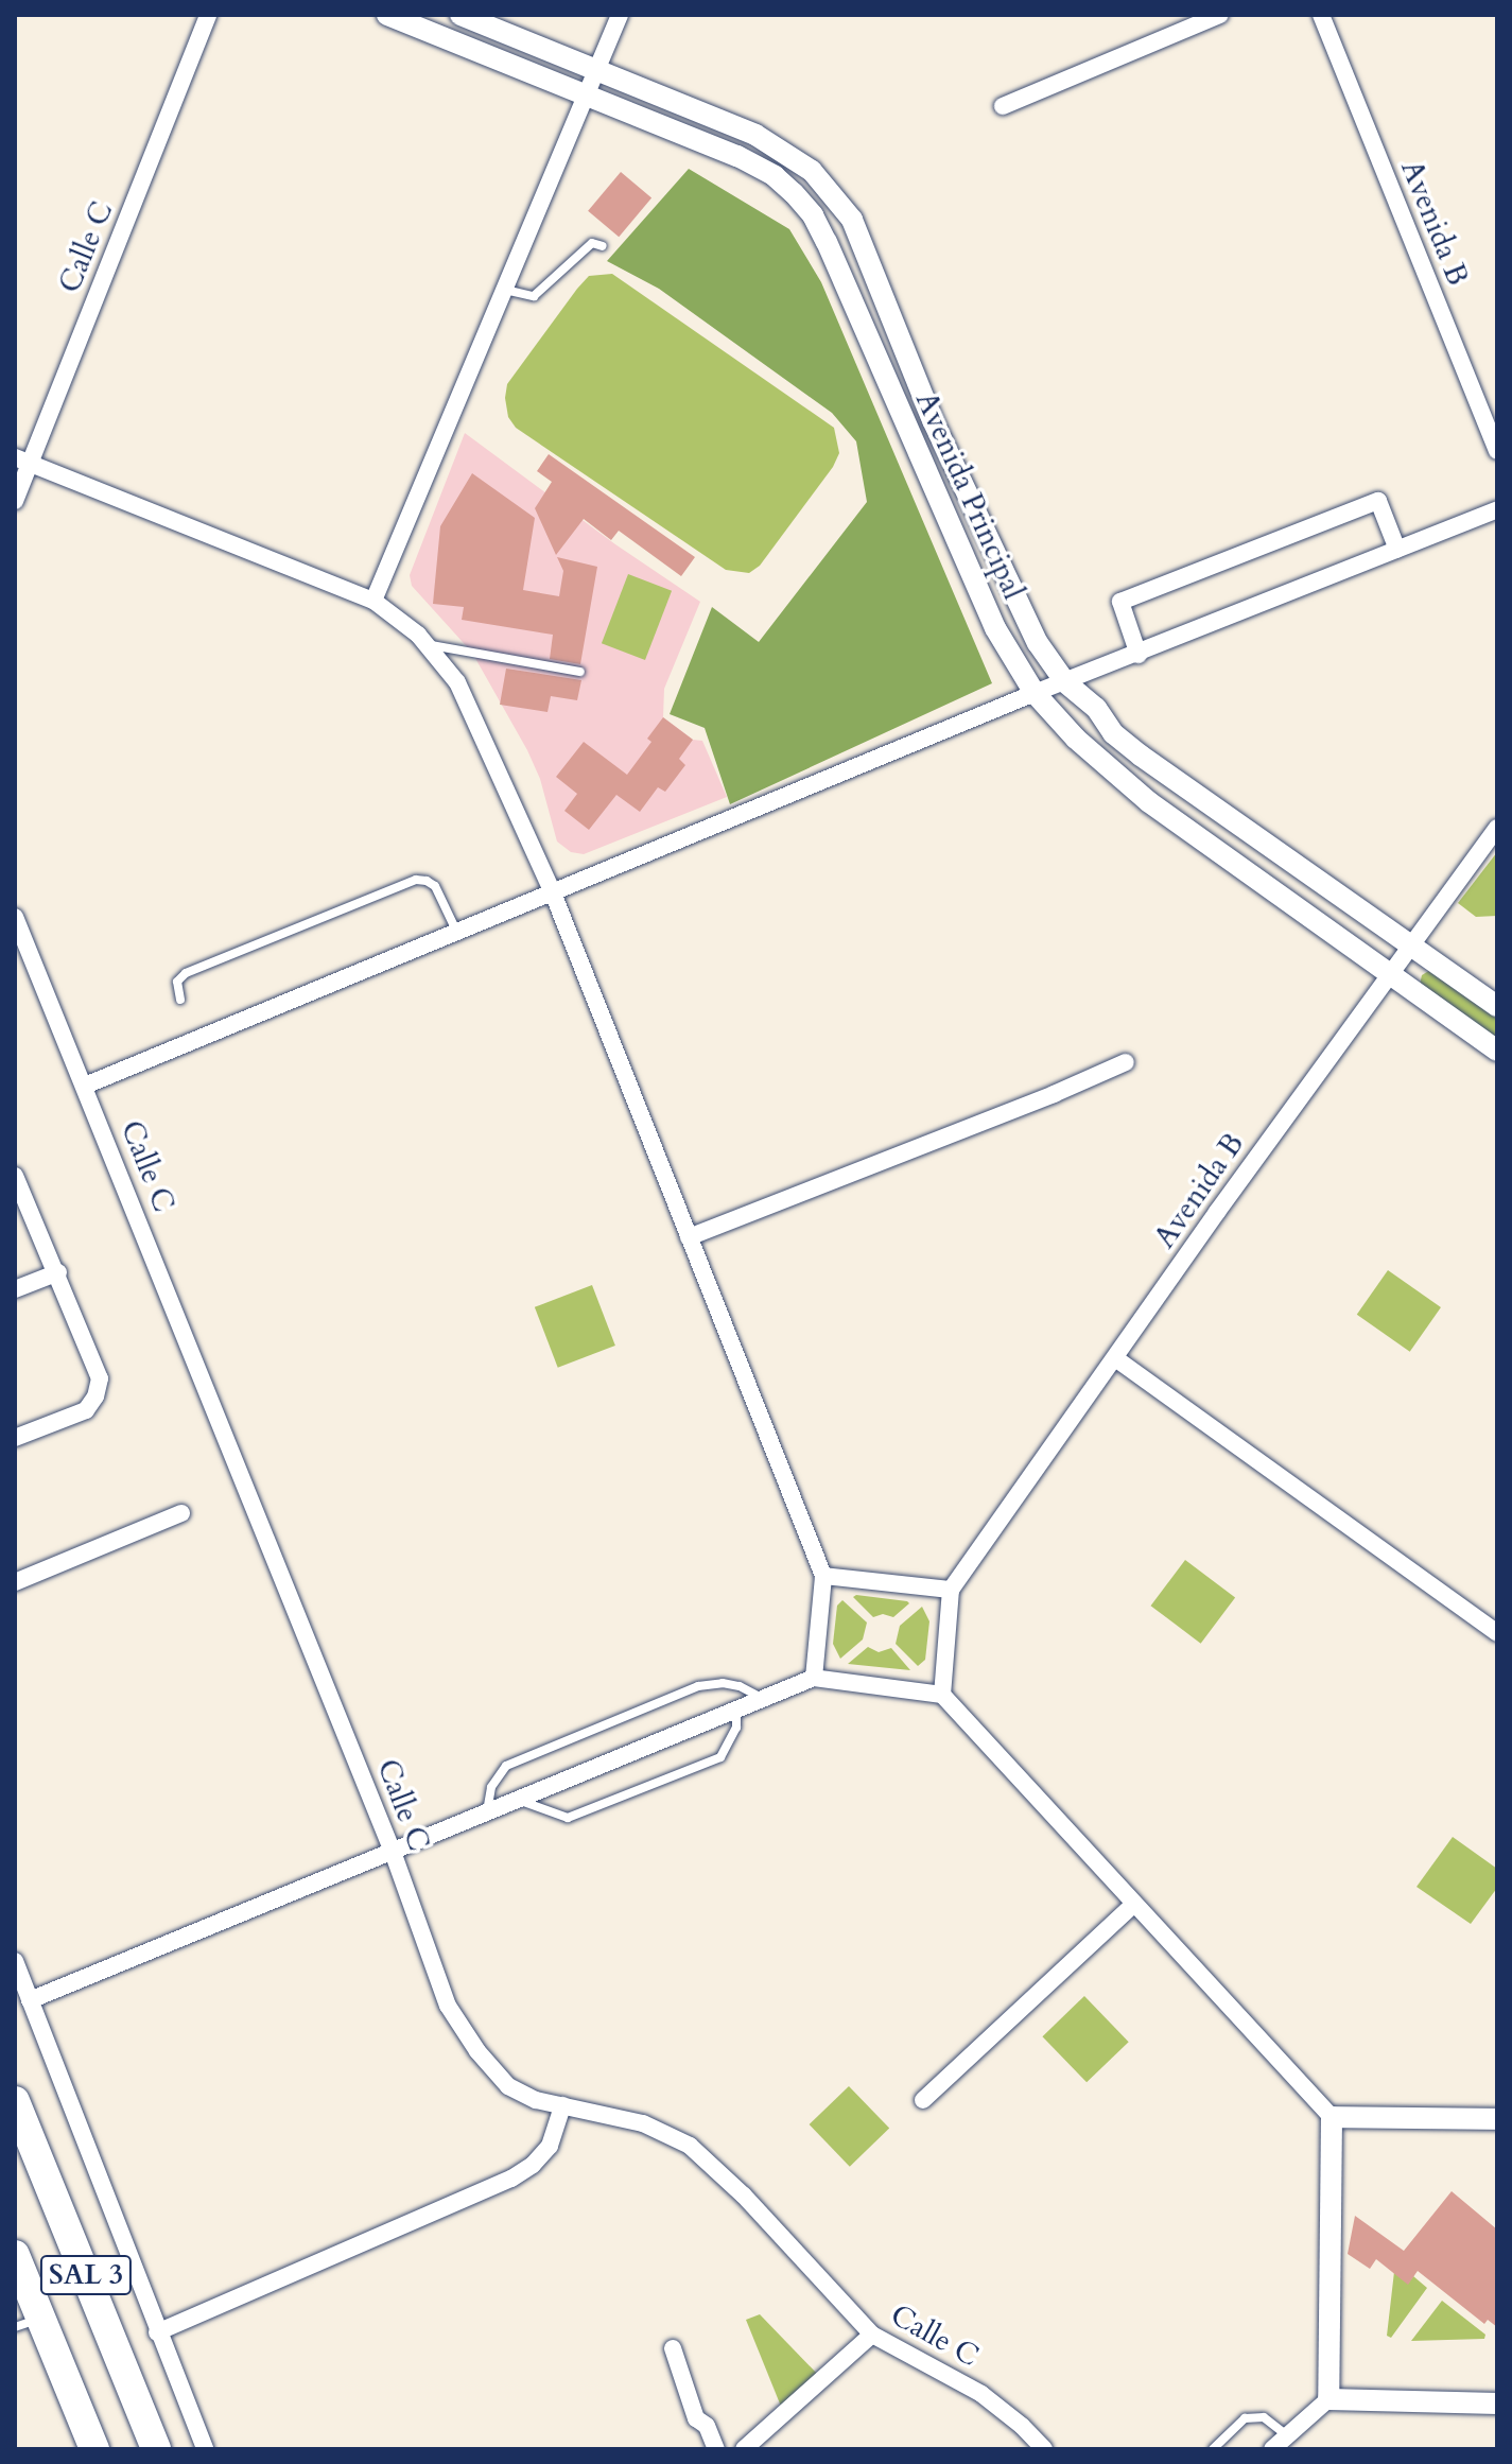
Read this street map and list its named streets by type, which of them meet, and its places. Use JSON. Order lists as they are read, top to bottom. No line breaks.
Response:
{"streets":{"highway":["SAL 3"],"street":["Avenida B","Calle C","Avenida Principal"]},"crossings":[["Avenida B","Avenida Principal"]]}
